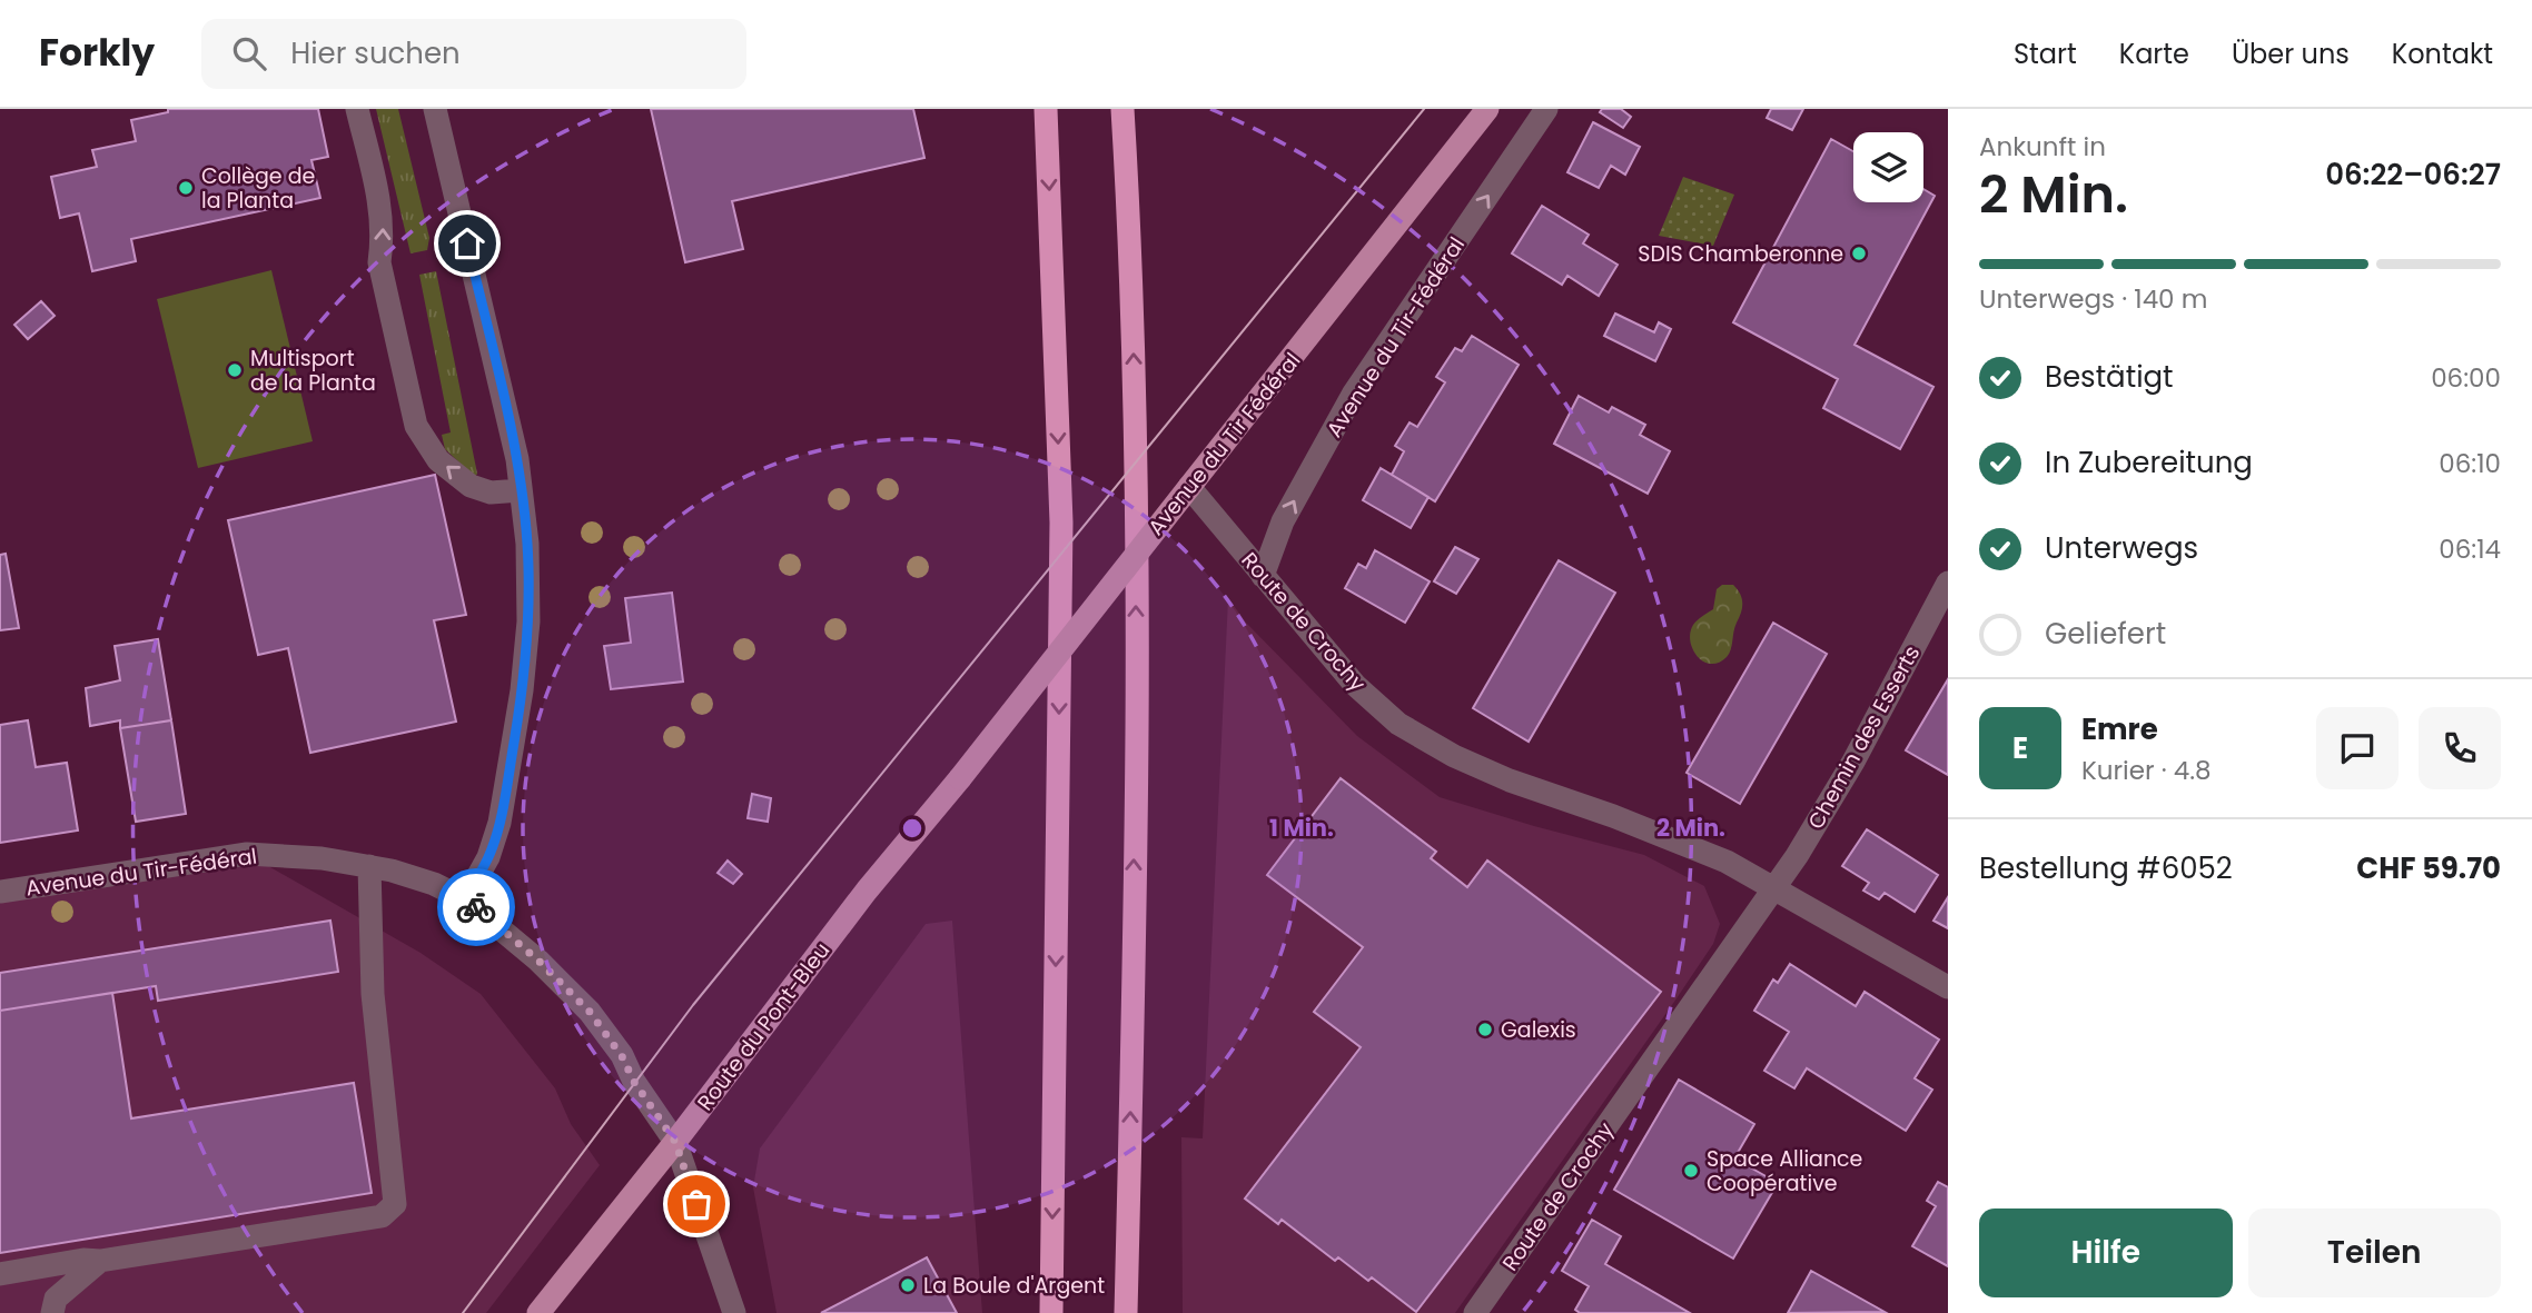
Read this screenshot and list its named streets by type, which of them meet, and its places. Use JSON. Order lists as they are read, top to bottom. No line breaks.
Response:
{"streets":{"main road":["Avenue du Tir Fédéral","Route du Pont-Bleu"],"street":["Avenue du Tir-Fédéral","Route de Crochy","Chemin des Esserts"]},"crossings":[["Avenue du Tir-Fédéral","Route de Crochy"],["Avenue du Tir-Fédéral","Route du Pont-Bleu"],["Avenue du Tir Fédéral","Route de Crochy"],["Avenue du Tir Fédéral","Route du Pont-Bleu"],["Route de Crochy","Chemin des Esserts"]],"one_way":["Avenue du Tir-Fédéral"],"places":["Collège de la Planta","SDIS Chamberonne","Multisport de la Planta","Galexis","Space Alliance Coopérative","La Boule d'Argent"],"page":{"header":"Forkly","search":"Hier suchen","nav":["Start","Karte","Über uns","Kontakt"],"heading":["2 Min.","Ankunft in","06:22–06:27"],"panel":["Emre","Kurier · 4.8","Bestellung #6052","CHF 59.70"],"bar":"Unterwegs · 140 m","list":[["Bestätigt","06:00"],["In Zubereitung","06:10"],["Unterwegs","06:14"],"Geliefert"],"round":"E","buttons":["Hilfe","Teilen"]},"rings":["1 Min.","2 Min."]}
